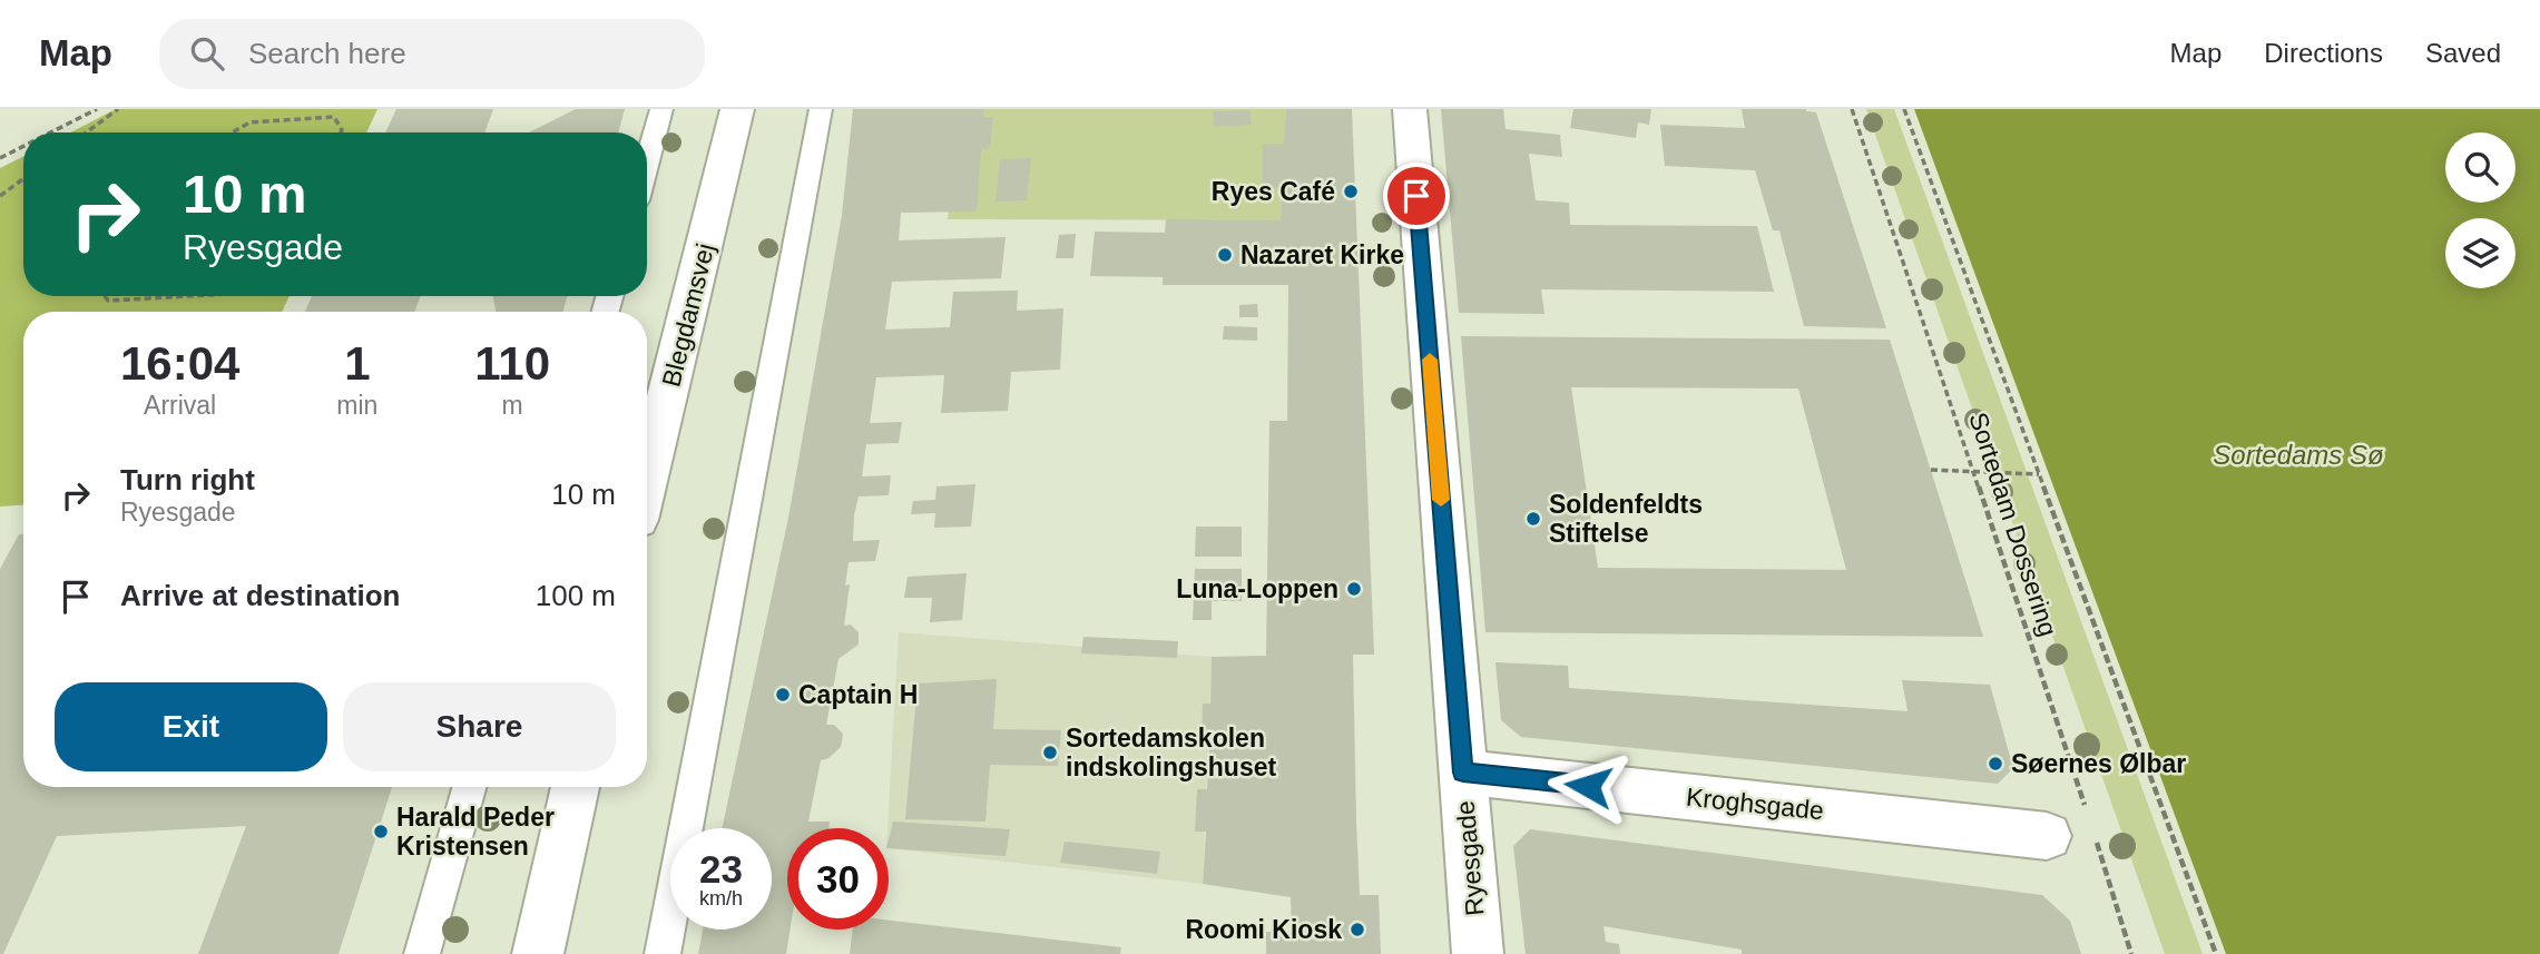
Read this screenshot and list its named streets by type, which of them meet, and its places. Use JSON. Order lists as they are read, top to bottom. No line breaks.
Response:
{"streets":{"street":["Blegdamsvej","Kroghsgade","Ryesgade"],"path":["Sortedam Dossering"]},"crossings":[["Kroghsgade","Ryesgade"]],"water":["Sortedams Sø"],"places":["Ryes Café","Nazaret Kirke","Soldenfeldts Stiftelse","Luna-Loppen","Captain H","Sortedamskolen indskolingshuset","Søernes Ølbar","Harald Peder Kristensen","Roomi Kiosk"],"page":{"header":"Map","search":"Search here","nav":["Map","Directions","Saved"],"turn":["10 m","Ryesgade"],"eta":["16:04","Arrival","1","min","110","m"],"list":[{"name":"Turn right","note":"Ryesgade","value":"10 m"},{"name":"Arrive at destination","value":"100 m"}],"buttons":["Exit","Share"],"speed":"23 km/h","limit":"30"}}
